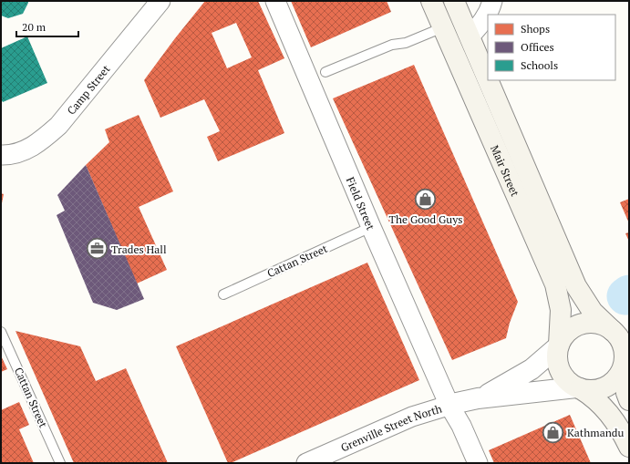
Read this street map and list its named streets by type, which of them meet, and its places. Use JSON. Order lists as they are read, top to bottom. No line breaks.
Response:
{"streets":{"main road":["Mair Street"],"street":["Camp Street","Field Street","Grenville Street North"],"lane":["Cattan Street"]},"crossings":[["Mair Street","Grenville Street North"],["Field Street","Cattan Street"],["Field Street","Grenville Street North"]],"places":{"shop":["The Good Guys","Kathmandu"],"office":["Trades Hall"]},"legend":["Shops","Offices","Schools"],"scale_bar":"20 m"}
